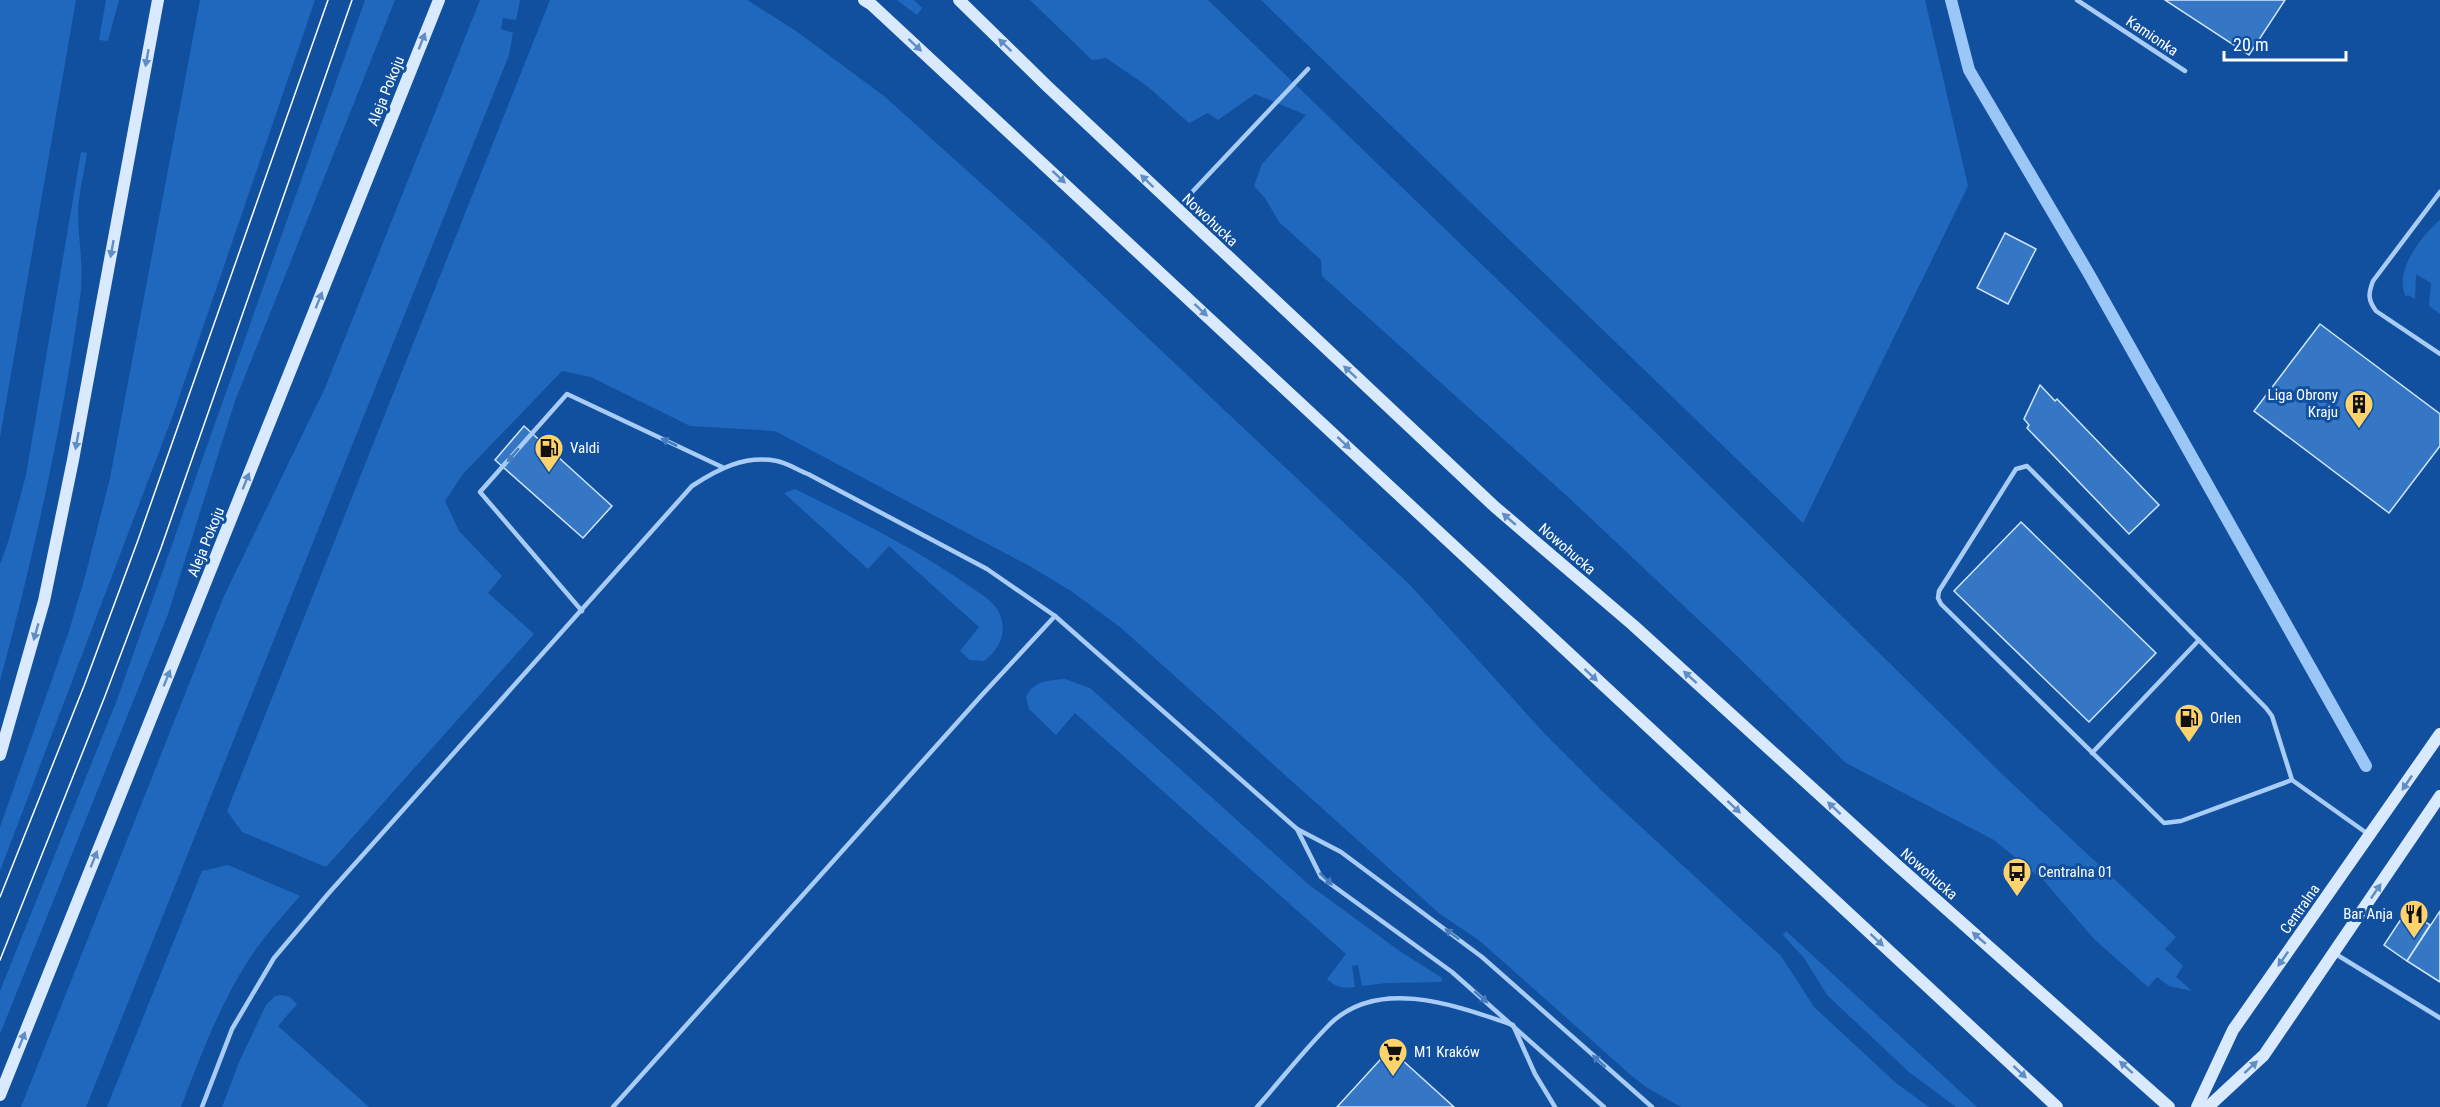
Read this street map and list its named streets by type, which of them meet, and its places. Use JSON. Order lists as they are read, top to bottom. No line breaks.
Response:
{"streets":{"main road":["Aleja Pokoju","Nowohucka","Centralna"],"lane":["Kamionka"]},"one_way":["Aleja Pokoju"],"places":{"building":["Liga Obrony Kraju"],"fuel station":["Valdi","Orlen"],"bus stop":["Centralna 01"],"restaurant":["Bar Anja"],"supermarket":["M1 Kraków"]},"scale_bar":"20 m"}
